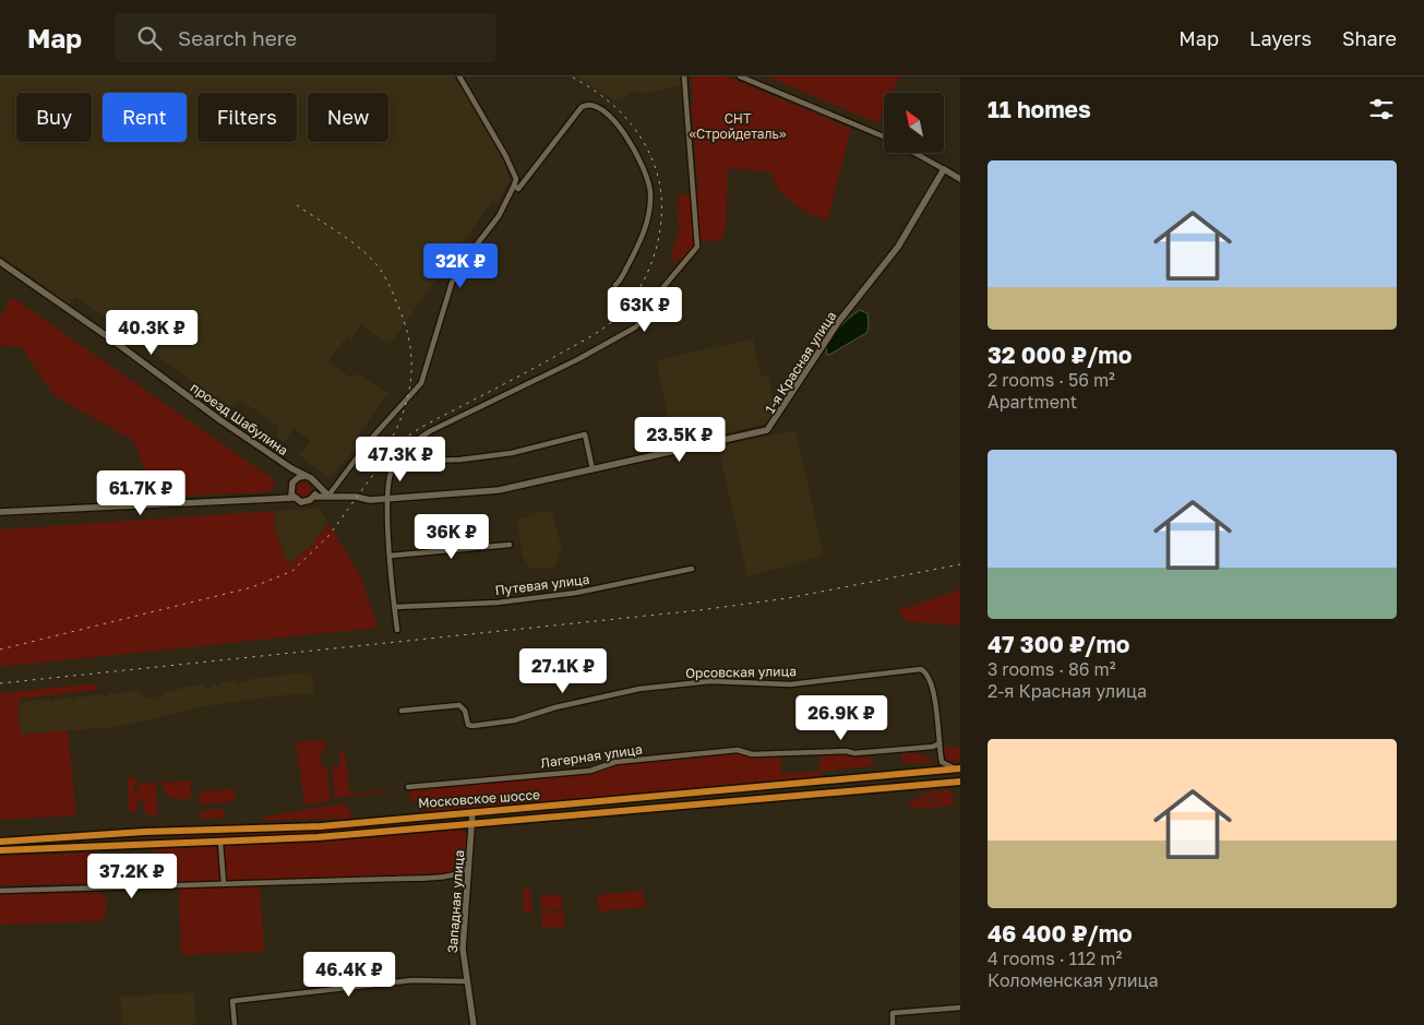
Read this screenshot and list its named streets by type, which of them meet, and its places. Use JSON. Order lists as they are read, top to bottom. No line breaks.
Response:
{"streets":{"main road":["Московское шоссе"],"street":["1-я Красная улица","проезд Шабулина","Путевая улица","Орсовская улица","Лагерная улица","Западная улица"]},"crossings":[["1-я Красная улица","проезд Шабулина"],["Орсовская улица","Лагерная улица"],["Московское шоссе","Западная улица"]],"parks":["СНТ «Стройдеталь»"],"north":"top left","page":{"header":"Map","search":"Search here","nav":["Map","Layers","Share"],"heading":"11 homes","chip":["Buy","Rent","Filters","New"],"list":[{"name":"32 000 ₽/mo","note":"2 rooms · 56 m² · Apartment"},{"name":"47 300 ₽/mo","note":"3 rooms · 86 m² · 2-я Красная улица"},{"name":"46 400 ₽/mo","note":"4 rooms · 112 m² · Коломенская улица"}],"price":["32K ₽","63K ₽","40.3K ₽","23.5K ₽","47.3K ₽","61.7K ₽","36K ₽","27.1K ₽","26.9K ₽","37.2K ₽","46.4K ₽"]}}
